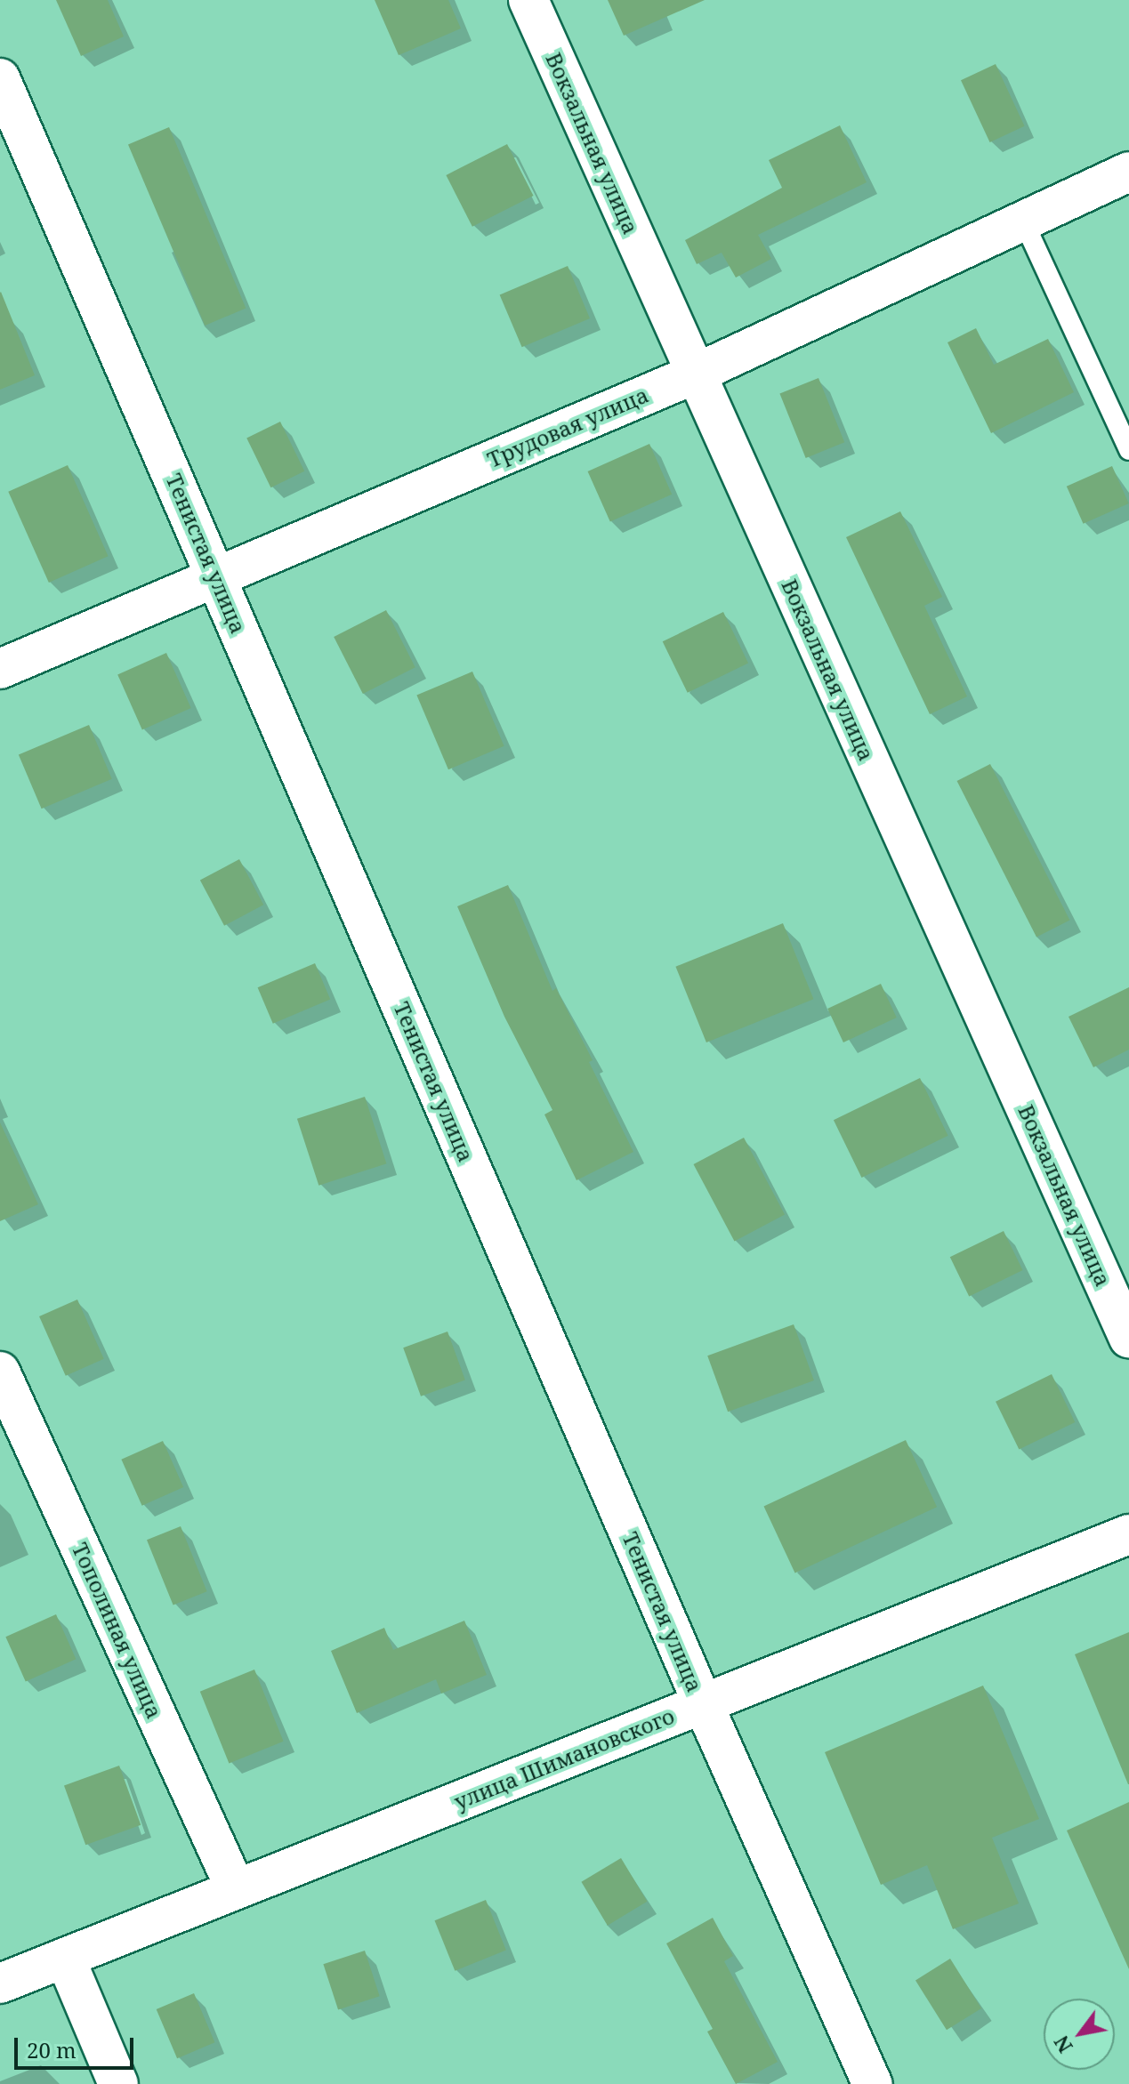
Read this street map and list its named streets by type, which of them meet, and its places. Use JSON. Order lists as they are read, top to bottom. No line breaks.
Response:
{"streets":{"street":["Вокзальная улица","Трудовая улица","Тенистая улица","Тополиная улица","улица Шимановского"]},"crossings":[["Вокзальная улица","Трудовая улица"],["Трудовая улица","Тенистая улица"],["Тенистая улица","улица Шимановского"],["Тополиная улица","улица Шимановского"]],"scale_bar":"20 m","north":"bottom left"}
